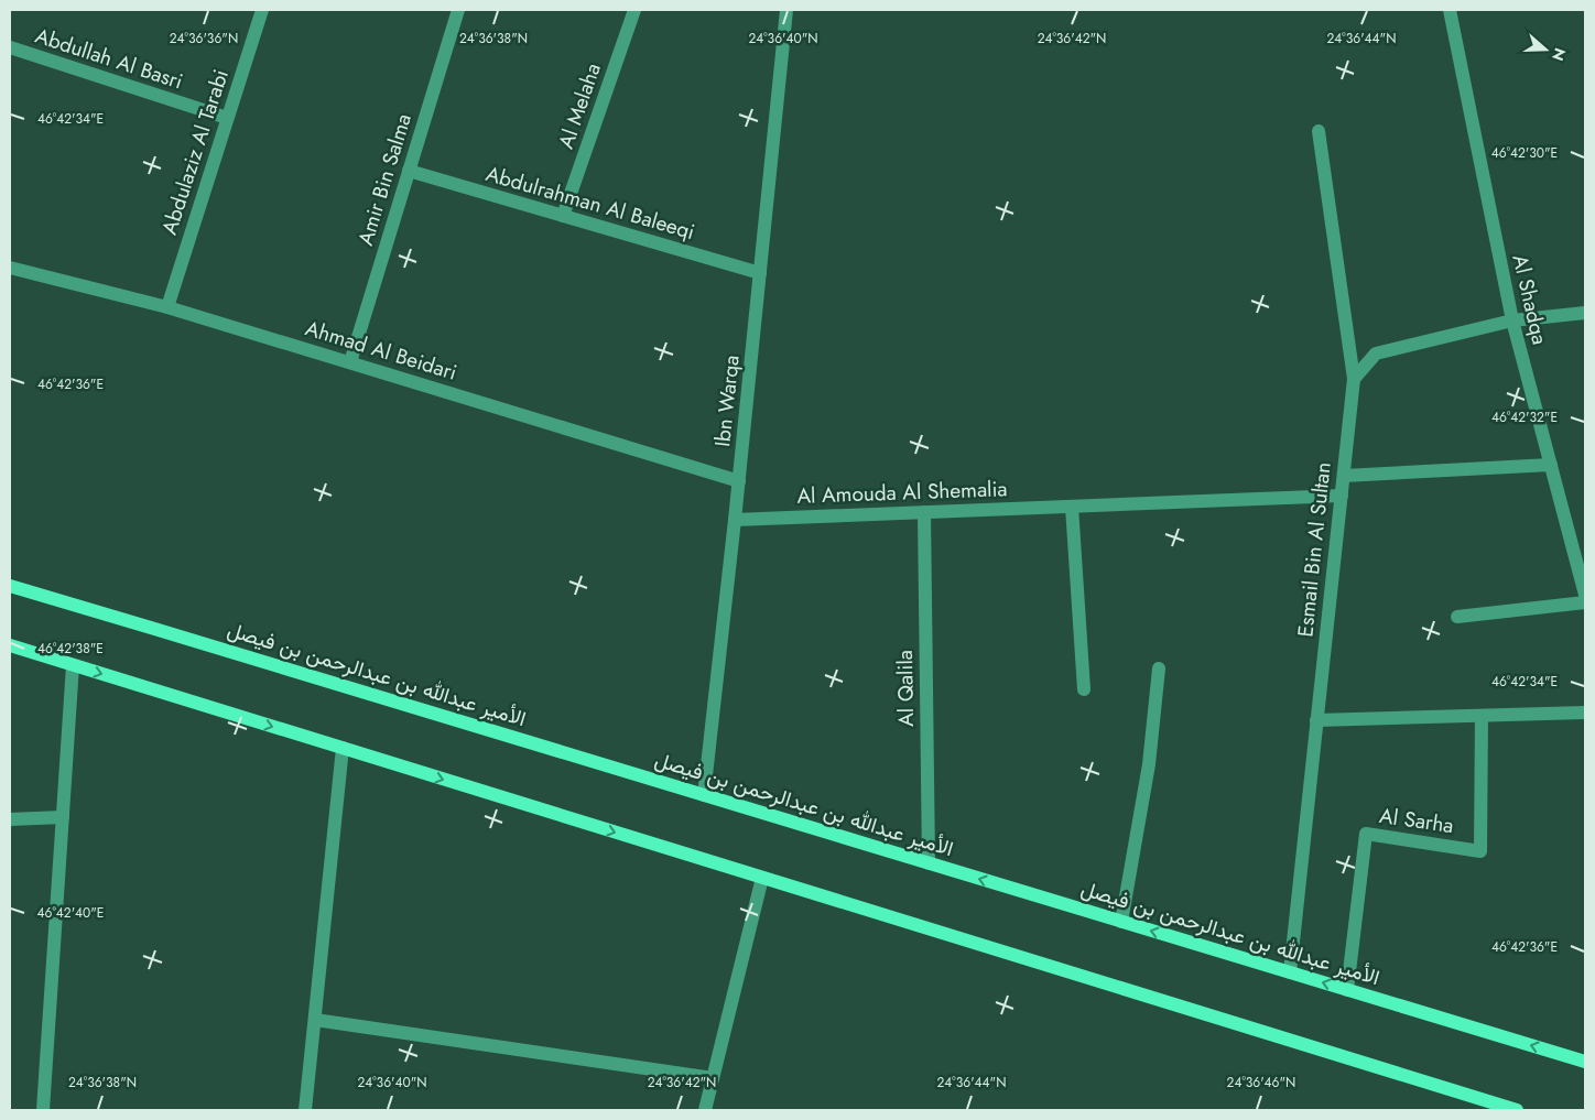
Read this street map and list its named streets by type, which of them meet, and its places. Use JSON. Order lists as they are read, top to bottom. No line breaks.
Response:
{"streets":{"main road":["الأمير عبدالله بن عبدالرحمن بن فيصل"],"street":["Abdullah Al Basri","Al Melaha","Abdulaziz Al Tarabi","Amir Bin Salma","Abdulrahman Al Baleeqi","Al Shadqa","Ahmad Al Beidari","Ibn Warqa","Al Amouda Al Shemalia","Esmail Bin Al Sultan","Al Qalila","Al Sarha"]},"crossings":[["Abdullah Al Basri","Abdulaziz Al Tarabi"],["Al Melaha","Abdulrahman Al Baleeqi"],["Abdulaziz Al Tarabi","Ahmad Al Beidari"],["Amir Bin Salma","Abdulrahman Al Baleeqi"],["Amir Bin Salma","Ahmad Al Beidari"],["Abdulrahman Al Baleeqi","Ibn Warqa"],["Ahmad Al Beidari","Ibn Warqa"],["Ibn Warqa","Al Amouda Al Shemalia"],["Ibn Warqa","الأمير عبدالله بن عبدالرحمن بن فيصل"],["Al Amouda Al Shemalia","Esmail Bin Al Sultan"],["Al Amouda Al Shemalia","Al Qalila"],["Esmail Bin Al Sultan","الأمير عبدالله بن عبدالرحمن بن فيصل"],["الأمير عبدالله بن عبدالرحمن بن فيصل","Al Qalila"],["الأمير عبدالله بن عبدالرحمن بن فيصل","Al Sarha"]],"north":"right","coordinates":["24°36'36\"N","24°36'38\"N","24°36'40\"N","24°36'42\"N","24°36'44\"N","46°42'34\"E","46°42'30\"E","46°42'36\"E","46°42'32\"E","46°42'38\"E","46°42'40\"E","24°36'46\"N"]}
